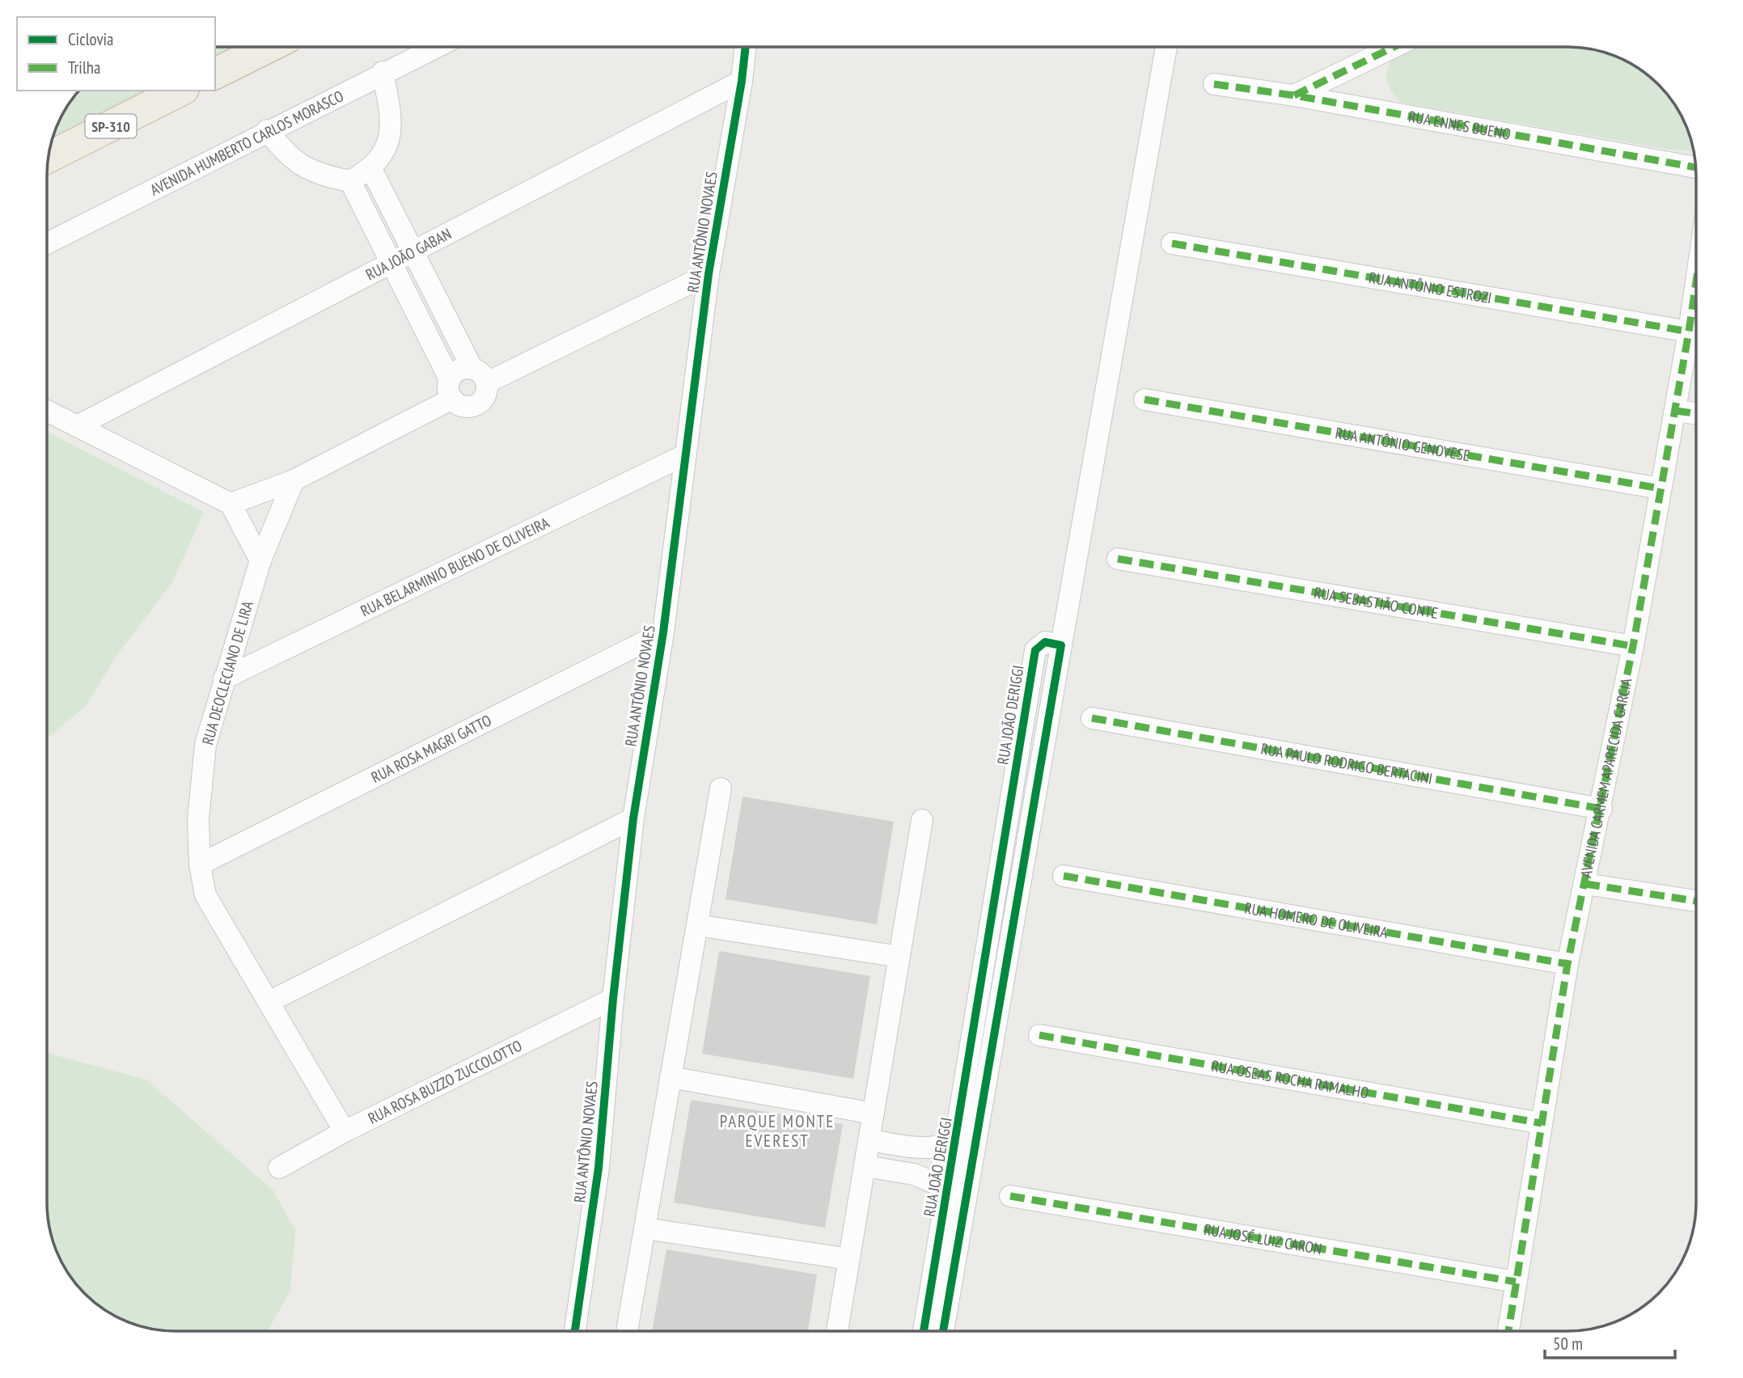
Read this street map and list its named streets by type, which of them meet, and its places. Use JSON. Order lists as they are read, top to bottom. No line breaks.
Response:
{"streets":{"highway":["SP-310"],"street":["RUA ENNES BUENO","AVENIDA HUMBERTO CARLOS MORASCO","RUA ANTÔNIO NOVAES","RUA JOÃO GABAN","RUA ANTÔNIO ESTROZI","RUA ANTÔNIO GENOVESE","RUA BELARMINIO BUENO DE OLIVEIRA","RUA SEBASTIÃO CONTE","RUA DEOCLECIANO DE LIRA","RUA JOÃO DERIGGI","RUA ROSA MAGRI GATTO","RUA PAULO RODRIGO BERTACINI","AVENIDA CARMEM APARECIDA GARCIA","RUA HOMERO DE OLIVEIRA","RUA OSEAS ROCHA RAMALHO","RUA ROSA BUZZO ZUCCOLOTTO","RUA JOSÉ LUIZ CARON"]},"crossings":[["RUA ANTÔNIO NOVAES","RUA JOÃO GABAN"],["RUA ANTÔNIO NOVAES","RUA BELARMINIO BUENO DE OLIVEIRA"],["RUA ANTÔNIO NOVAES","RUA ROSA MAGRI GATTO"],["RUA ANTÔNIO NOVAES","RUA ROSA BUZZO ZUCCOLOTTO"],["RUA ANTÔNIO ESTROZI","AVENIDA CARMEM APARECIDA GARCIA"],["RUA ANTÔNIO GENOVESE","AVENIDA CARMEM APARECIDA GARCIA"],["RUA BELARMINIO BUENO DE OLIVEIRA","RUA DEOCLECIANO DE LIRA"],["RUA SEBASTIÃO CONTE","AVENIDA CARMEM APARECIDA GARCIA"],["RUA DEOCLECIANO DE LIRA","RUA ROSA MAGRI GATTO"],["RUA DEOCLECIANO DE LIRA","RUA ROSA BUZZO ZUCCOLOTTO"],["RUA PAULO RODRIGO BERTACINI","AVENIDA CARMEM APARECIDA GARCIA"],["AVENIDA CARMEM APARECIDA GARCIA","RUA HOMERO DE OLIVEIRA"],["AVENIDA CARMEM APARECIDA GARCIA","RUA OSEAS ROCHA RAMALHO"],["AVENIDA CARMEM APARECIDA GARCIA","RUA JOSÉ LUIZ CARON"]],"districts":["PARQUE MONTE EVEREST"],"legend":["Ciclovia","Trilha"],"scale_bar":"50 m"}
